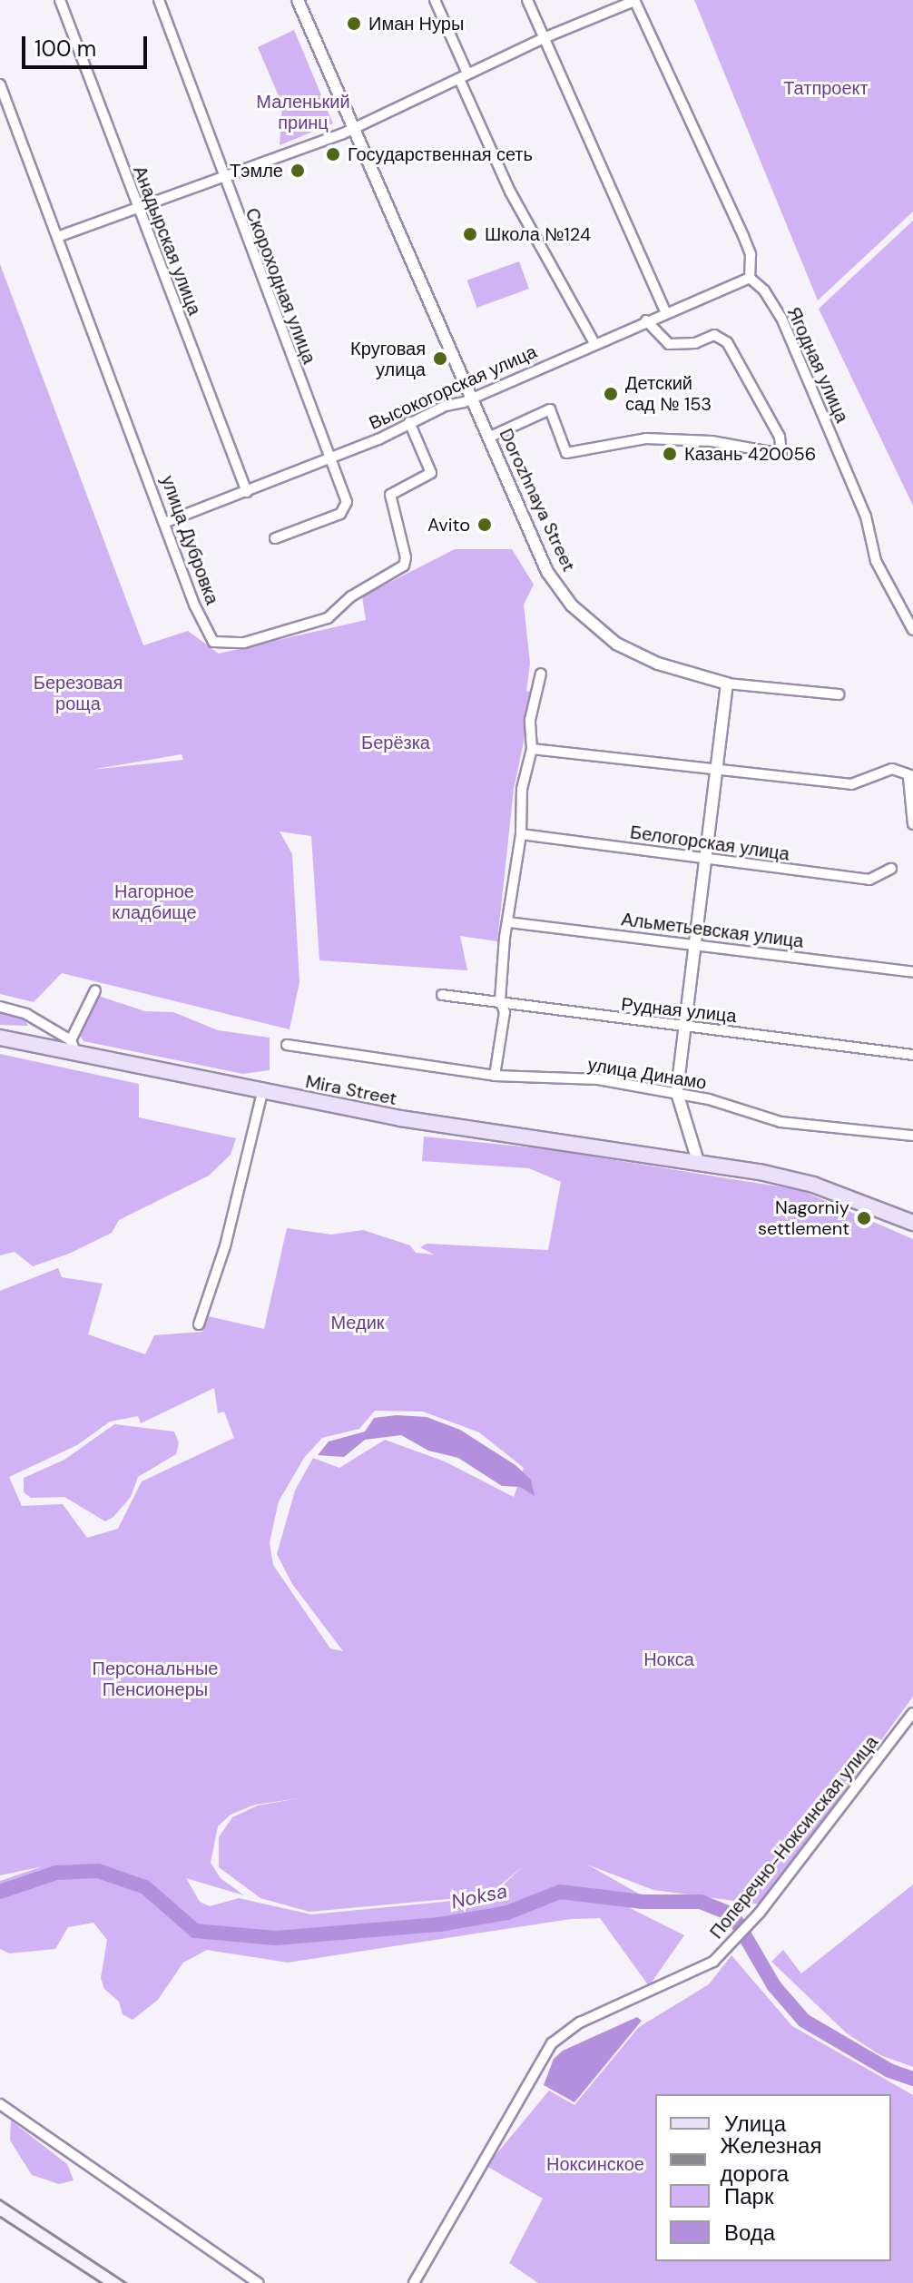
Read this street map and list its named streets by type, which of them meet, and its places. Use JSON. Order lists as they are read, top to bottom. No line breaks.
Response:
{"streets":{"main road":["Mira Street"],"street":["Анадырская улица","Скороходная улица","Ягодная улица","Высокогорская улица","Dorozhnaya Street","улица Дубровка","Белогорская улица","Альметьевская улица","Рудная улица","улица Динамо","Поперечно-Ноксинская улица"]},"crossings":[["Анадырская улица","Высокогорская улица"],["Скороходная улица","Высокогорская улица"],["Ягодная улица","Высокогорская улица"],["Высокогорская улица","Dorozhnaya Street"],["Высокогорская улица","улица Дубровка"]],"water":["Noksa"],"parks":["Татпроект","Маленький принц","Березовая роща","Берёзка","Нагорное кладбище","Медик","Нокса","Персональные Пенсионеры","Ноксинское"],"places":["Иман Нуры","Государственная сеть","Тэмле","Школа №124","Круговая улица","Детский сад № 153","Казань 420056","Avito","Nagorniy settlement"],"legend":["Улица","Железная дорога","Парк","Вода"],"scale_bar":"100 m"}
